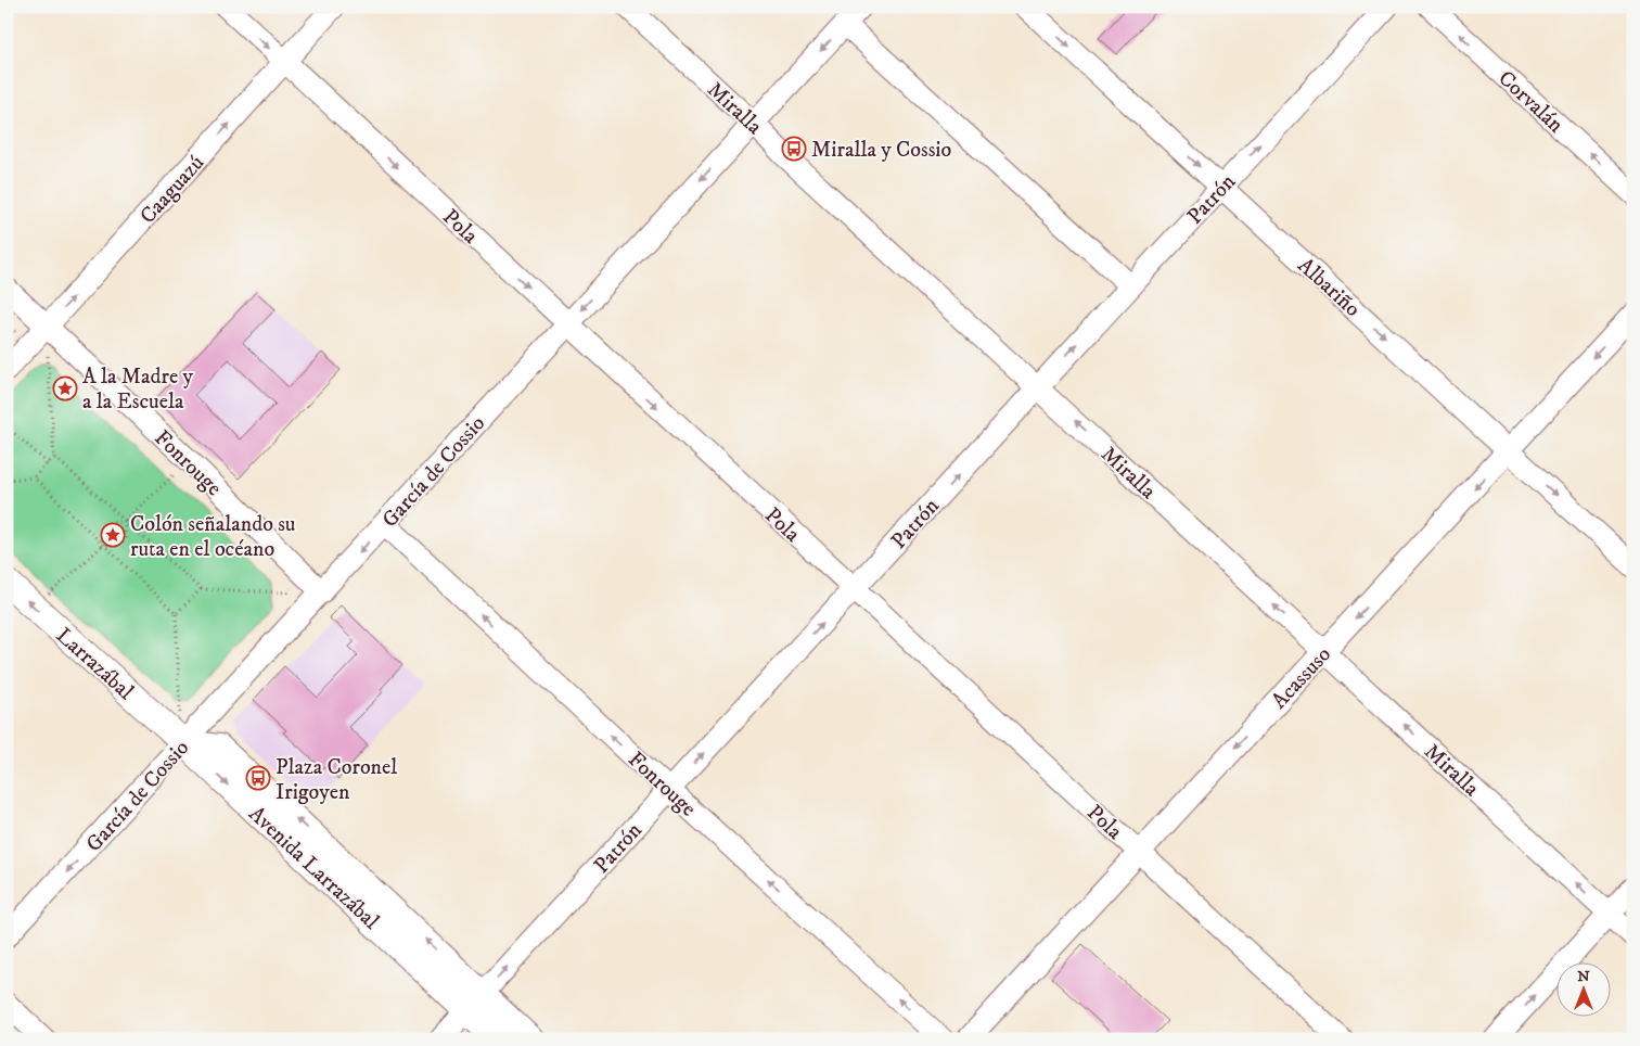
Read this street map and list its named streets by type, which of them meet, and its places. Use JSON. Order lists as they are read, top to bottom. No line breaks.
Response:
{"streets":{"street":["Corvalán","Miralla","Caaguazú","Patrón","Pola","Albariño","Fonrouge","García de Cossio","Larrazábal","Acassuso","Avenida Larrazábal"]},"crossings":[["Miralla","Patrón"],["Miralla","García de Cossio"],["Miralla","Acassuso"],["Caaguazú","Pola"],["Caaguazú","Fonrouge"],["Patrón","Pola"],["Patrón","Albariño"],["Patrón","Fonrouge"],["Patrón","Avenida Larrazábal"],["Pola","García de Cossio"],["Pola","Acassuso"],["Albariño","Acassuso"],["Fonrouge","García de Cossio"],["García de Cossio","Larrazábal"],["García de Cossio","Avenida Larrazábal"],["Larrazábal","Avenida Larrazábal"]],"one_way":["Corvalán","Miralla","Caaguazú","Patrón","Pola","Fonrouge","García de Cossio","Acassuso"],"places":{"bus stop":["Miralla y Cossio","Plaza Coronel Irigoyen"],"place":["A la Madre y a la Escuela","Colón señalando su ruta en el océano"]},"north":"top"}
